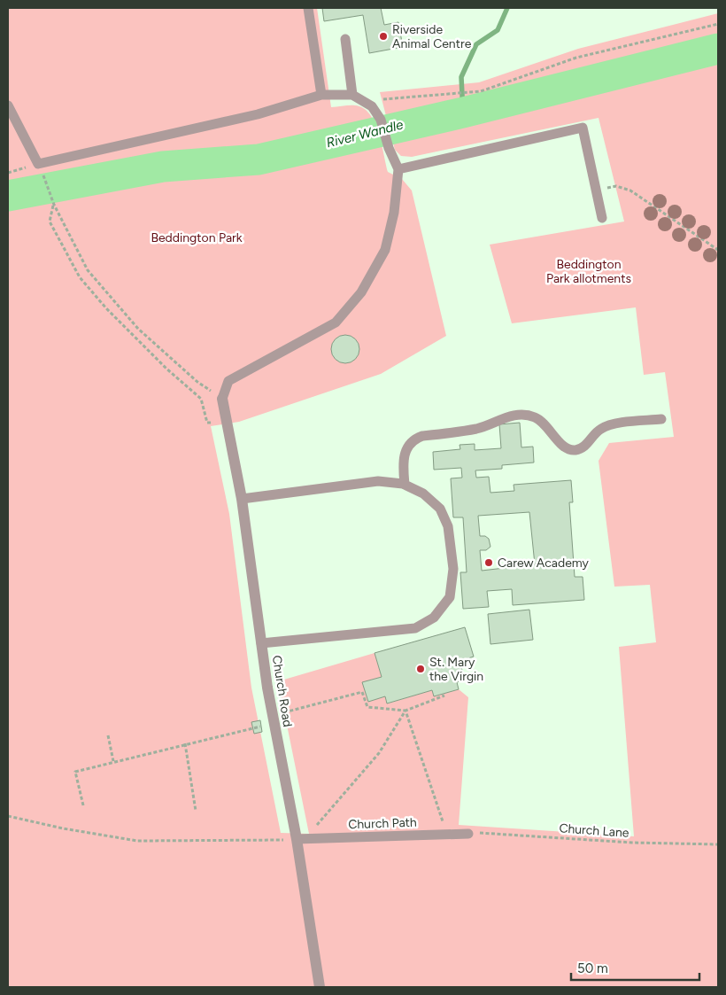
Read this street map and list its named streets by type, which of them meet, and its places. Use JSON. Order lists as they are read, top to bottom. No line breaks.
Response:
{"streets":{"street":["Church Road"],"lane":["Church Path"],"path":["Church Lane"]},"crossings":[["Church Road","Church Path"],["Church Path","Church Lane"]],"water":["River Wandle"],"parks":["Beddington Park","Beddington Park allotments"],"places":["Riverside Animal Centre","Carew Academy","St. Mary the Virgin"],"scale_bar":"50 m"}
